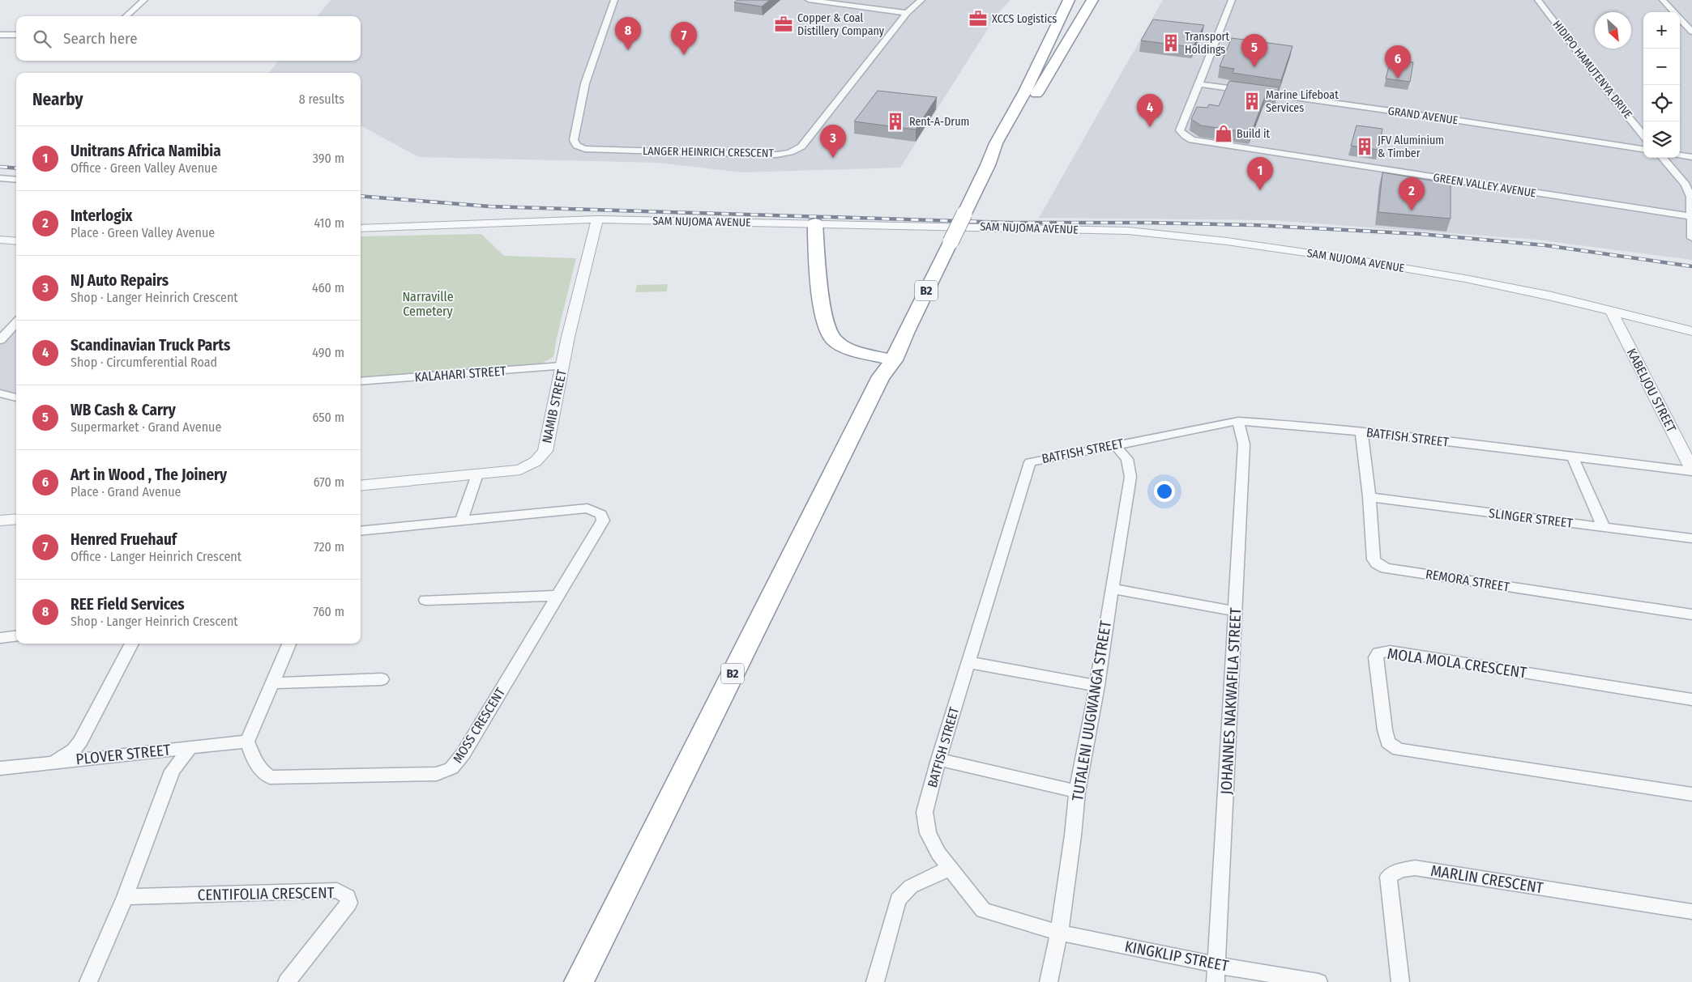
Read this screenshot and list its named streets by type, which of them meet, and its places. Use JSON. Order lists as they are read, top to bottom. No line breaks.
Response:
{"streets":{"highway":["B2"],"street":["HIDIPO HAMUTENYA DRIVE","GRAND AVENUE","LANGER HEINRICH CRESCENT","GREEN VALLEY AVENUE","SAM NUJOMA AVENUE","KALAHARI STREET","KABELJOU STREET","NAMIB STREET","BATFISH STREET","SLINGER STREET","REMORA STREET","MOLA MOLA CRESCENT","JOHANNES NAKWAFILA STREET","TUTALENI UUGWANGA STREET","MOSS CRESCENT","PLOVER STREET","MARLIN CRESCENT","CENTIFOLIA CRESCENT","KINGKLIP STREET"]},"crossings":[["GRAND AVENUE","GREEN VALLEY AVENUE"],["SAM NUJOMA AVENUE","KABELJOU STREET"],["SAM NUJOMA AVENUE","NAMIB STREET"],["KALAHARI STREET","NAMIB STREET"],["KABELJOU STREET","BATFISH STREET"],["BATFISH STREET","REMORA STREET"],["BATFISH STREET","JOHANNES NAKWAFILA STREET"],["BATFISH STREET","TUTALENI UUGWANGA STREET"],["BATFISH STREET","KINGKLIP STREET"],["SLINGER STREET","REMORA STREET"],["JOHANNES NAKWAFILA STREET","KINGKLIP STREET"],["TUTALENI UUGWANGA STREET","KINGKLIP STREET"],["MOSS CRESCENT","PLOVER STREET"]],"parks":["Narraville Cemetery"],"places":{"office":["XCCS Logistics","Copper & Coal Distillery Company"],"building":["Transport Holdings","Marine Lifeboat Services","Rent-A-Drum","JFV Aluminium & Timber"],"shop":["Build it"]},"north":"bottom right","page":{"map_buttons":["+","−"],"search":"Search here","pins":["8","7","5","6","4","3","1","2"],"heading":["Nearby","8 results"],"list":[{"mark":"1","name":"Unitrans Africa Namibia","note":"Office · Green Valley Avenue","value":"390 m"},{"mark":"2","name":"Interlogix","note":"Place · Green Valley Avenue","value":"410 m"},{"mark":"3","name":"NJ Auto Repairs","note":"Shop · Langer Heinrich Crescent","value":"460 m"},{"mark":"4","name":"Scandinavian Truck Parts","note":"Shop · Circumferential Road","value":"490 m"},{"mark":"5","name":"WB Cash & Carry","note":"Supermarket · Grand Avenue","value":"650 m"},{"mark":"6","name":"Art in Wood , The Joinery","note":"Place · Grand Avenue","value":"670 m"},{"mark":"7","name":"Henred Fruehauf","note":"Office · Langer Heinrich Crescent","value":"720 m"},{"mark":"8","name":"REE Field Services","note":"Shop · Langer Heinrich Crescent","value":"760 m"}]}}
